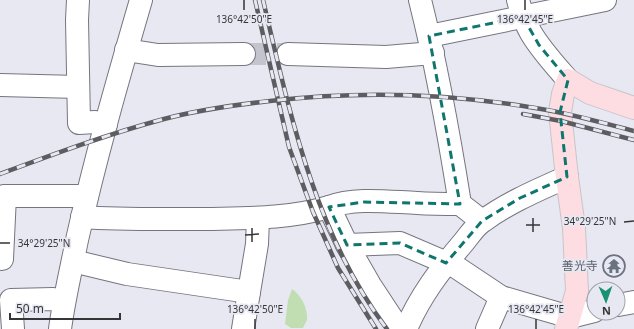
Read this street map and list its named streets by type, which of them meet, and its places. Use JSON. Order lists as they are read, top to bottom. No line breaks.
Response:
{"places":{"temple":["善光寺"]},"scale_bar":"50 m","north":"bottom","coordinates":["136°42'50\"E","136°42'45\"E","34°29'25\"N"]}
